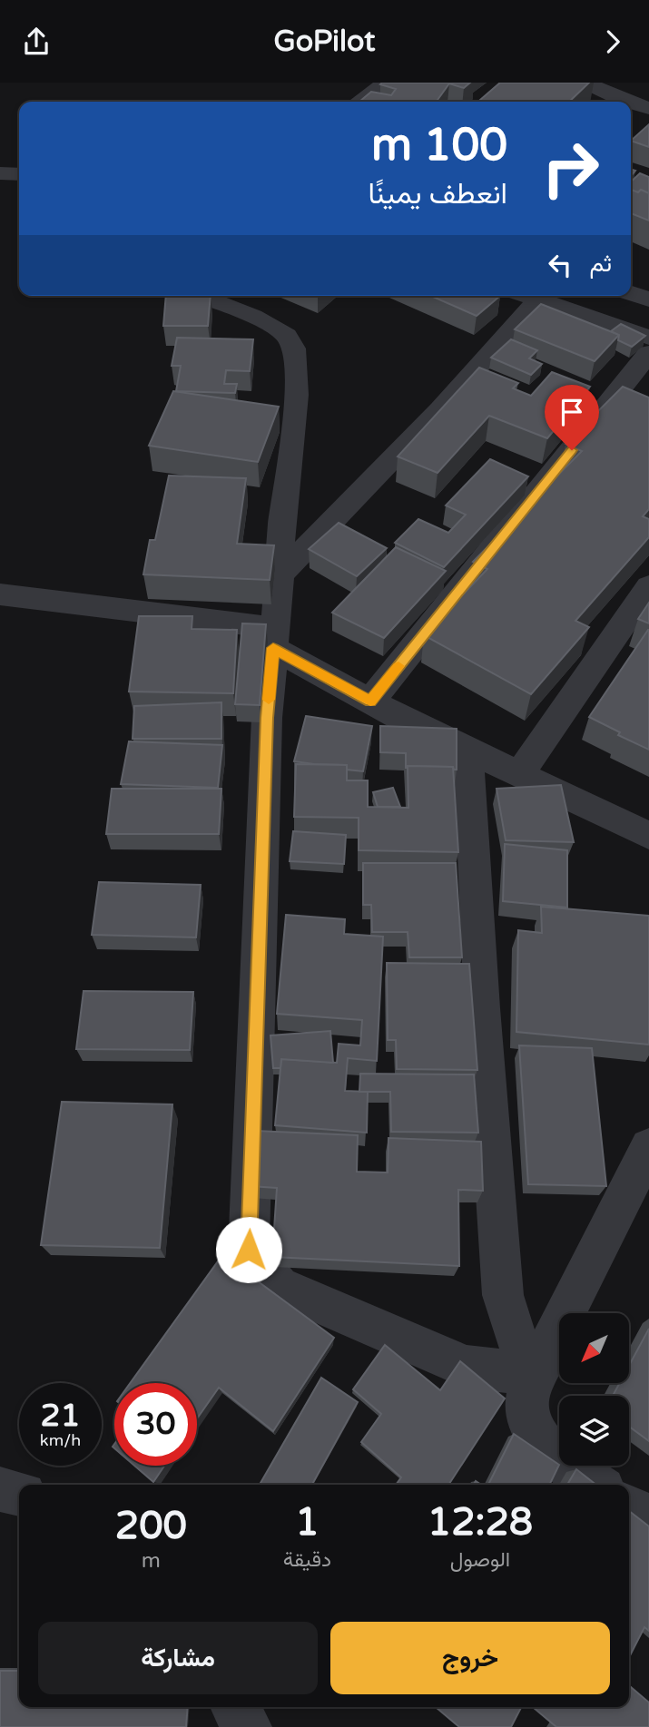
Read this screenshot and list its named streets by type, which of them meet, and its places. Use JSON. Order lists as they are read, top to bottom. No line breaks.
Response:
{"north":"bottom left","page":{"header":"GoPilot","turn":["100 m","انعطف يمينًا"],"then":"ثم","speed":"21 km/h","limit":"30","eta":["12:28","الوصول","1","دقيقة","200","m"],"buttons":["خروج","مشاركة"]}}
